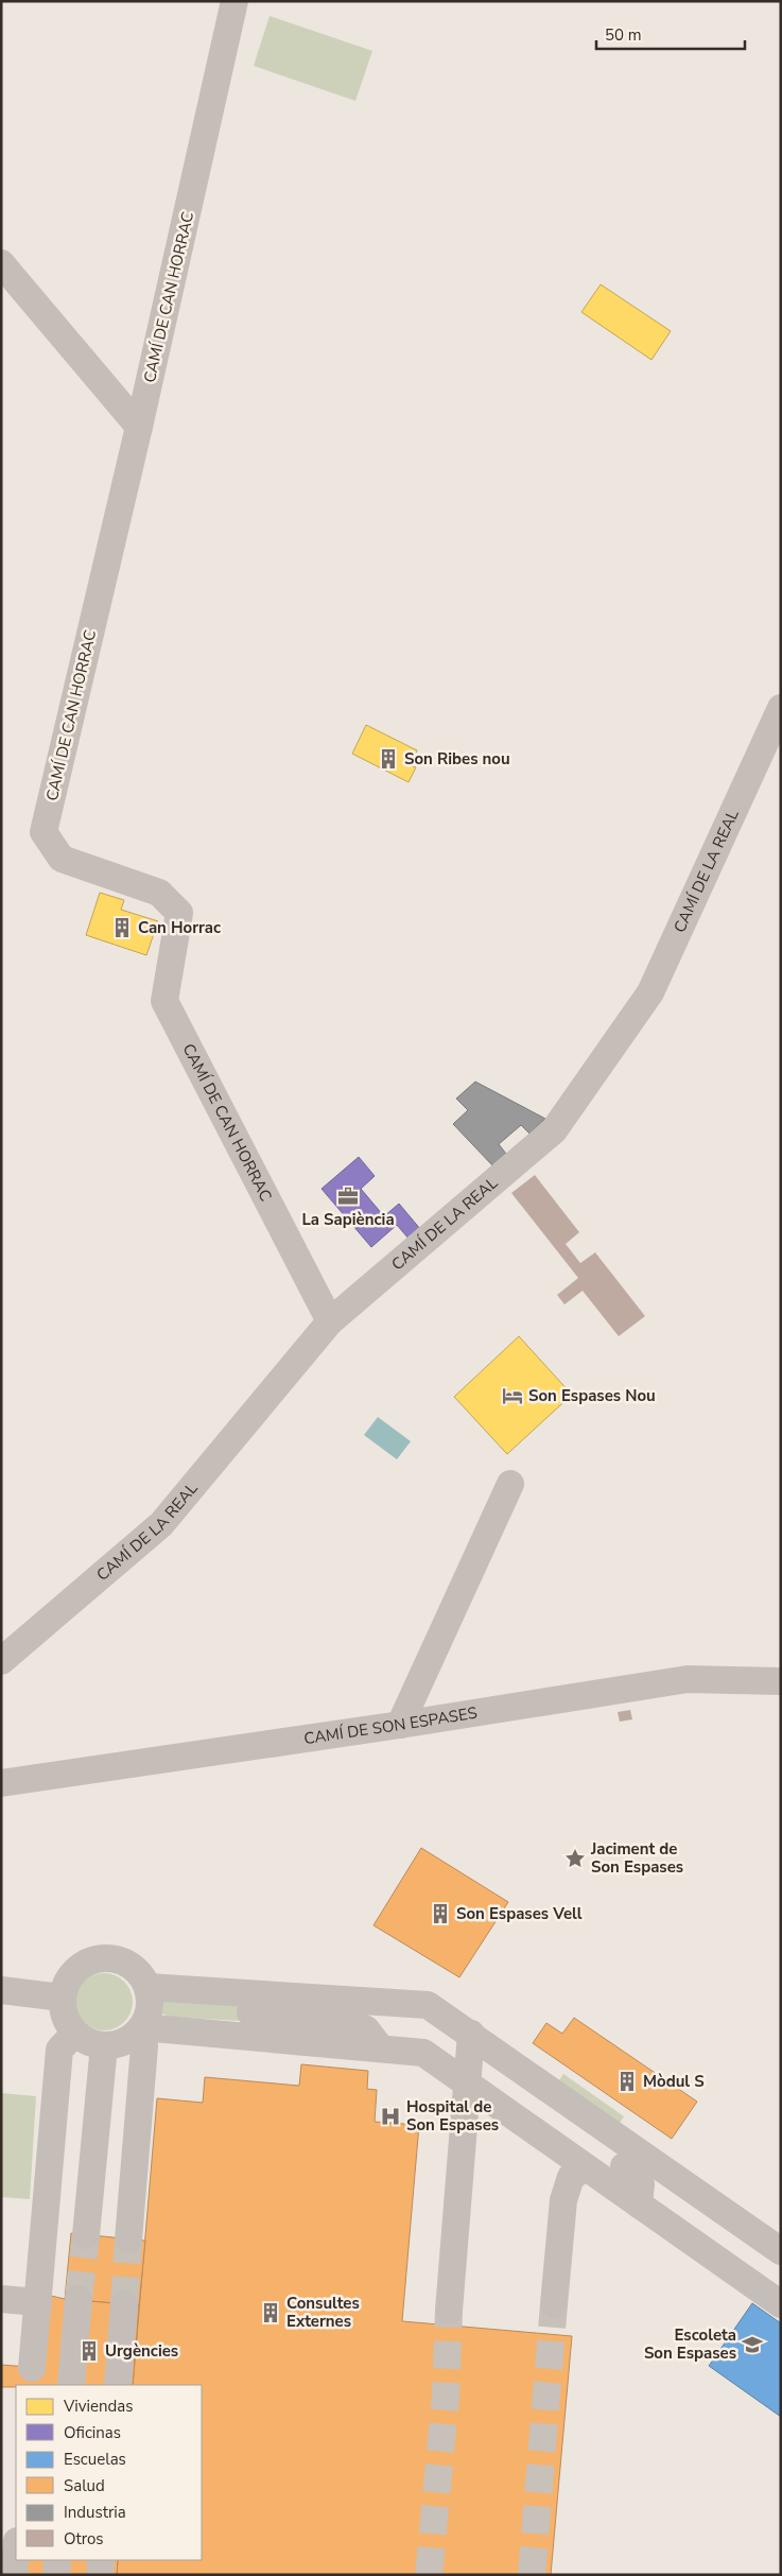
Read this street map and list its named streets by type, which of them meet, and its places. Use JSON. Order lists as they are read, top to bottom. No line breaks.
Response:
{"streets":{"street":["CAMÍ DE CAN HORRAC","CAMÍ DE LA REAL","CAMÍ DE SON ESPASES"]},"crossings":[["CAMÍ DE CAN HORRAC","CAMÍ DE LA REAL"]],"places":{"building":["Son Ribes nou","Can Horrac","Son Espases Vell","Mòdul S","Consultes Externes","Urgències"],"office":["La Sapiència"],"hotel":["Son Espases Nou"],"place":["Jaciment de Son Espases"],"hospital":["Hospital de Son Espases"],"school or university":["Escoleta Son Espases"]},"legend":["Viviendas","Oficinas","Escuelas","Salud","Industria","Otros"],"scale_bar":"50 m"}
